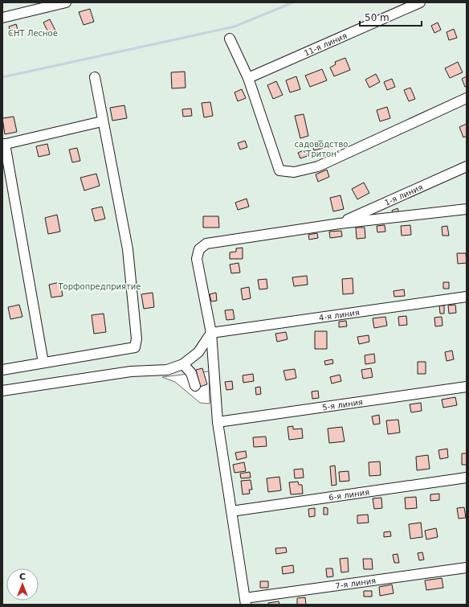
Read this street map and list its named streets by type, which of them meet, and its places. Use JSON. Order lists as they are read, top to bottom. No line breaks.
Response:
{"streets":{"street":["11-я линия","1-я линия","4-я линия","5-я линия","6-я линия","7-я линия"]},"parks":["СНТ Лесное","садоводство \"Тритон\"","Торфопредприятие"],"scale_bar":"50 m","north":"top"}
